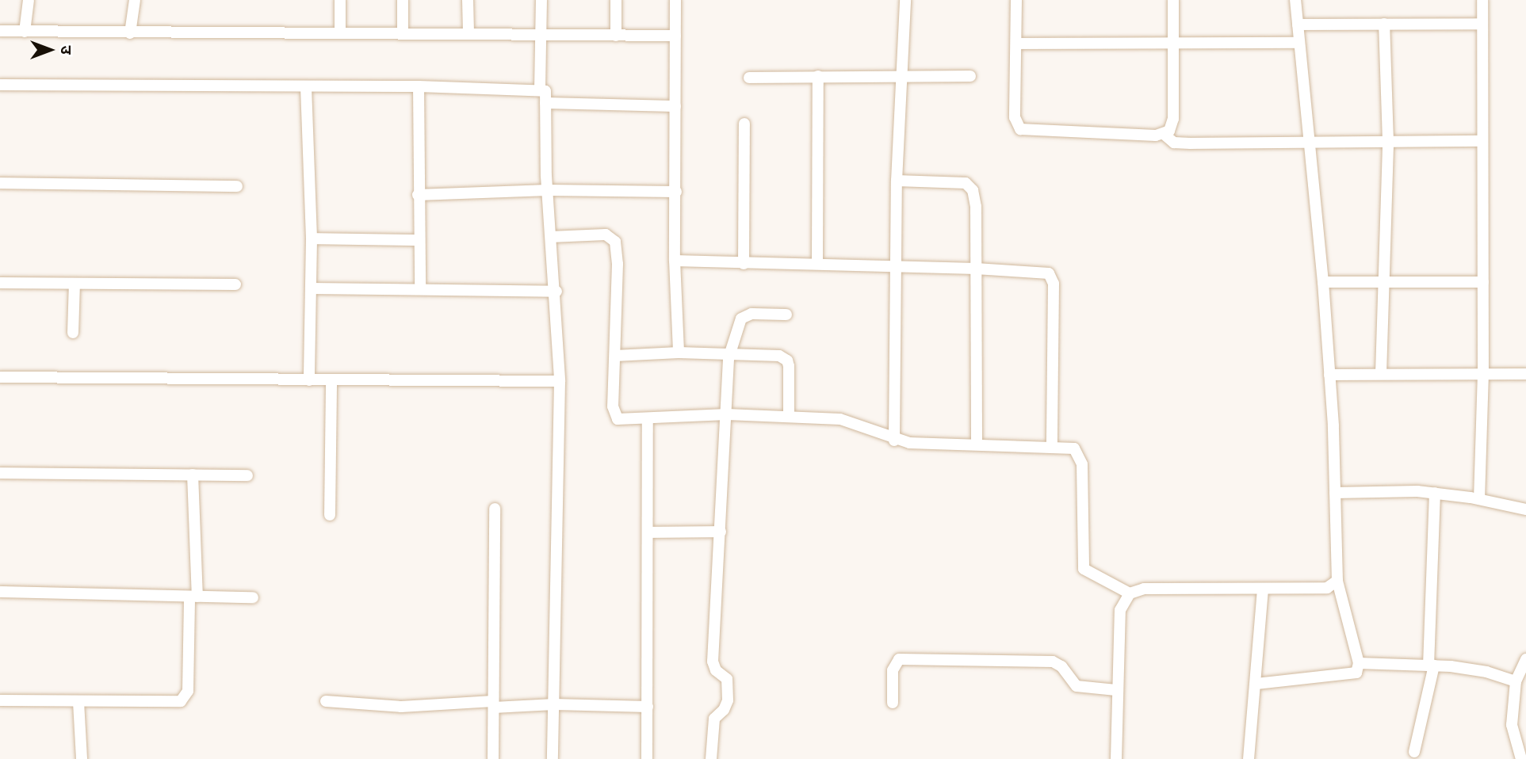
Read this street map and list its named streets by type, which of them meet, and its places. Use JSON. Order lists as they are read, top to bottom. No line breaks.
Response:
{"north":"right"}
